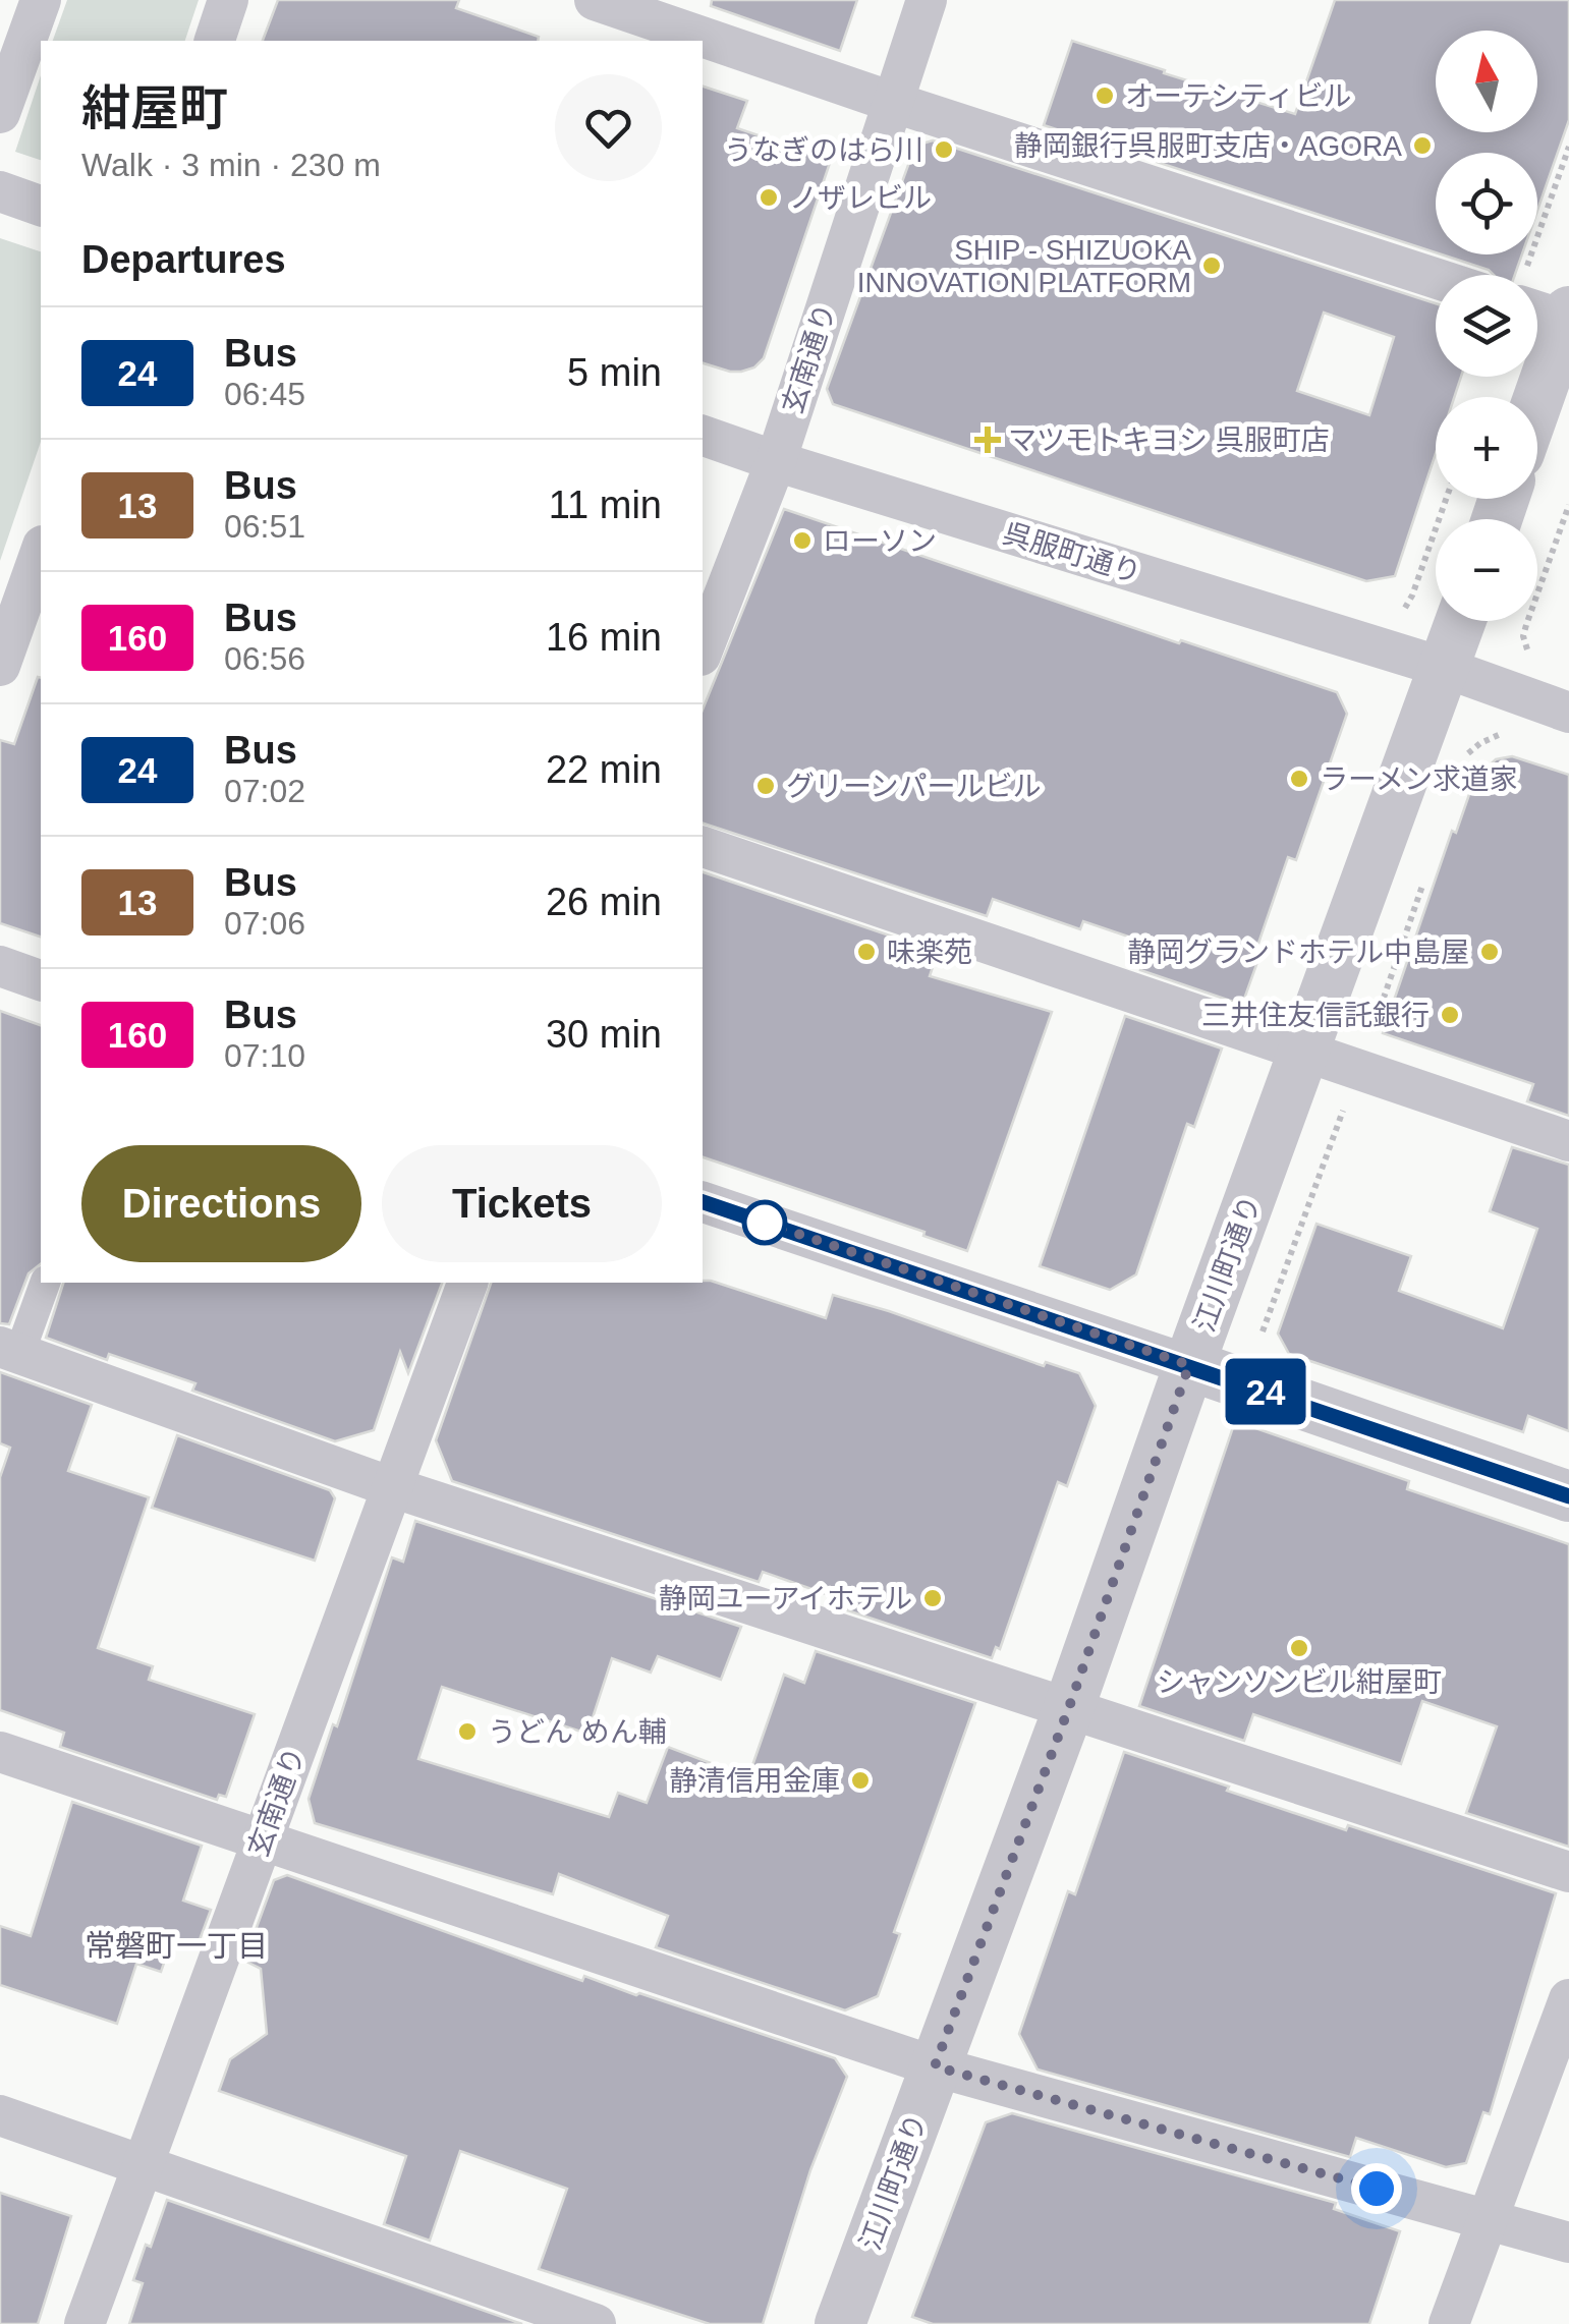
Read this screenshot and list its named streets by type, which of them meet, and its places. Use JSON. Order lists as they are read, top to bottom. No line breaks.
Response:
{"streets":{"street":["玄南通り","呉服町通り","江川町通り"]},"crossings":[["玄南通り","呉服町通り"],["呉服町通り","江川町通り"]],"districts":["常磐町一丁目"],"places":{"other":["オーテシティビル","静岡銀行呉服町支店・AGORA","うなぎのはら川","ノザレビル","SHIP - SHIZUOKA INNOVATION PLATFORM","ローソン","ラーメン求道家","グリーンパールビル","味楽苑","静岡グランドホテル中島屋","三井住友信託銀行","静岡ユーアイホテル","シャンソンビル紺屋町","うどん めん輔","静清信用金庫"],"health":["マツモトキヨシ 呉服町店"]},"lines":["bus line 24"],"north":"top","page":{"on_map":"24","map_buttons":["+","−"],"heading":[["紺屋町","Walk · 3 min · 230 m"],"Departures"],"list":[{"mark":"24","name":"Bus","note":"06:45","value":"5 min"},{"mark":"13","name":"Bus","note":"06:51","value":"11 min"},{"mark":"160","name":"Bus","note":"06:56","value":"16 min"},{"mark":"24","name":"Bus","note":"07:02","value":"22 min"},{"mark":"13","name":"Bus","note":"07:06","value":"26 min"},{"mark":"160","name":"Bus","note":"07:10","value":"30 min"}],"buttons":["Directions","Tickets"]}}
